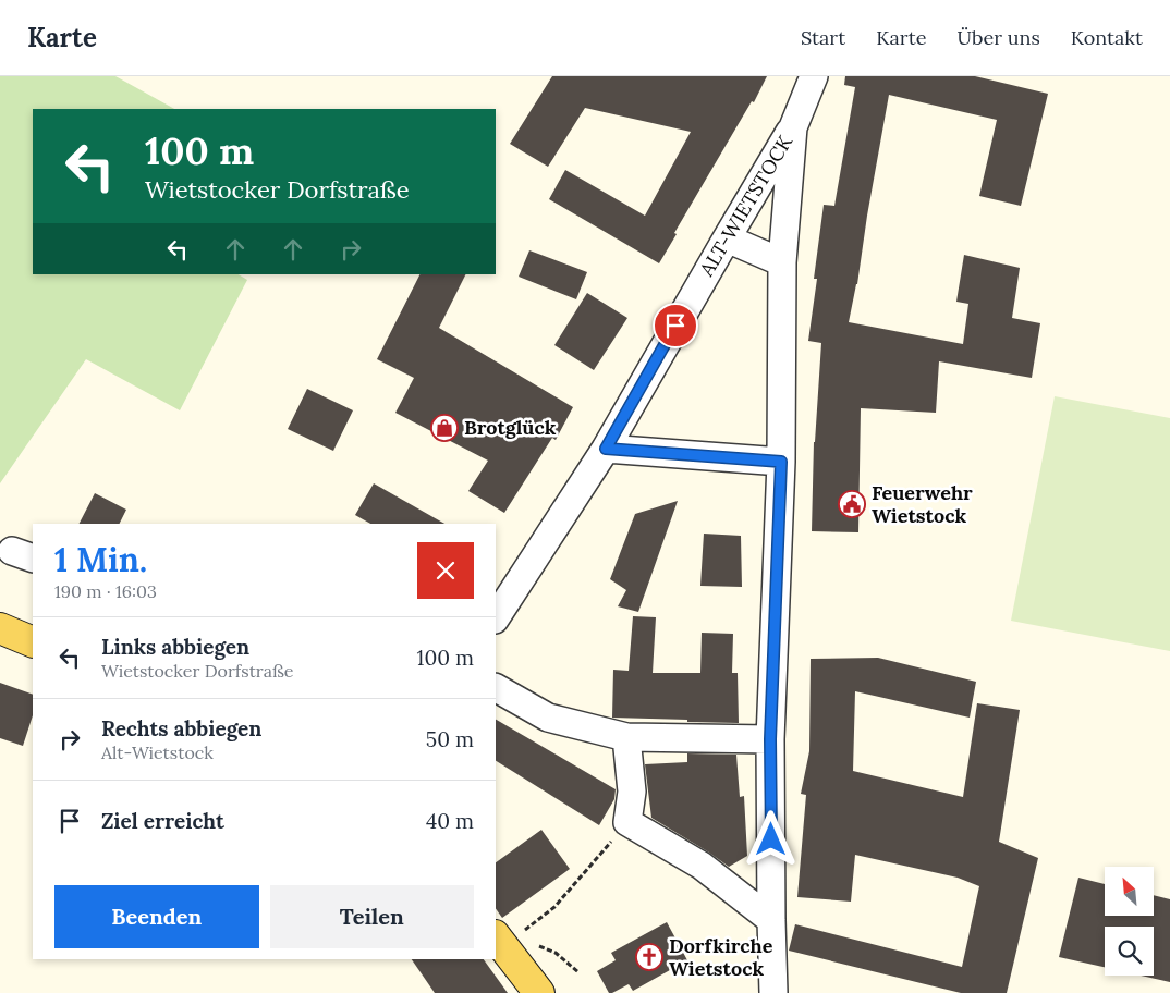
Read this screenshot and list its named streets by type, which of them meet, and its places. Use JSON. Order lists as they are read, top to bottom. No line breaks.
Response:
{"streets":{"street":["ALT-WIETSTOCK"]},"places":{"shop":["Brotglück"],"public building":["Feuerwehr Wietstock"],"church":["Dorfkirche Wietstock"]},"north":"top left","page":{"header":"Karte","nav":["Start","Karte","Über uns","Kontakt"],"turn":["100 m","Wietstocker Dorfstraße"],"heading":["1 Min.","190 m · 16:03"],"list":[{"name":"Links abbiegen","note":"Wietstocker Dorfstraße","value":"100 m"},{"name":"Rechts abbiegen","note":"Alt-Wietstock","value":"50 m"},{"name":"Ziel erreicht","value":"40 m"}],"buttons":["Beenden","Teilen"]}}
